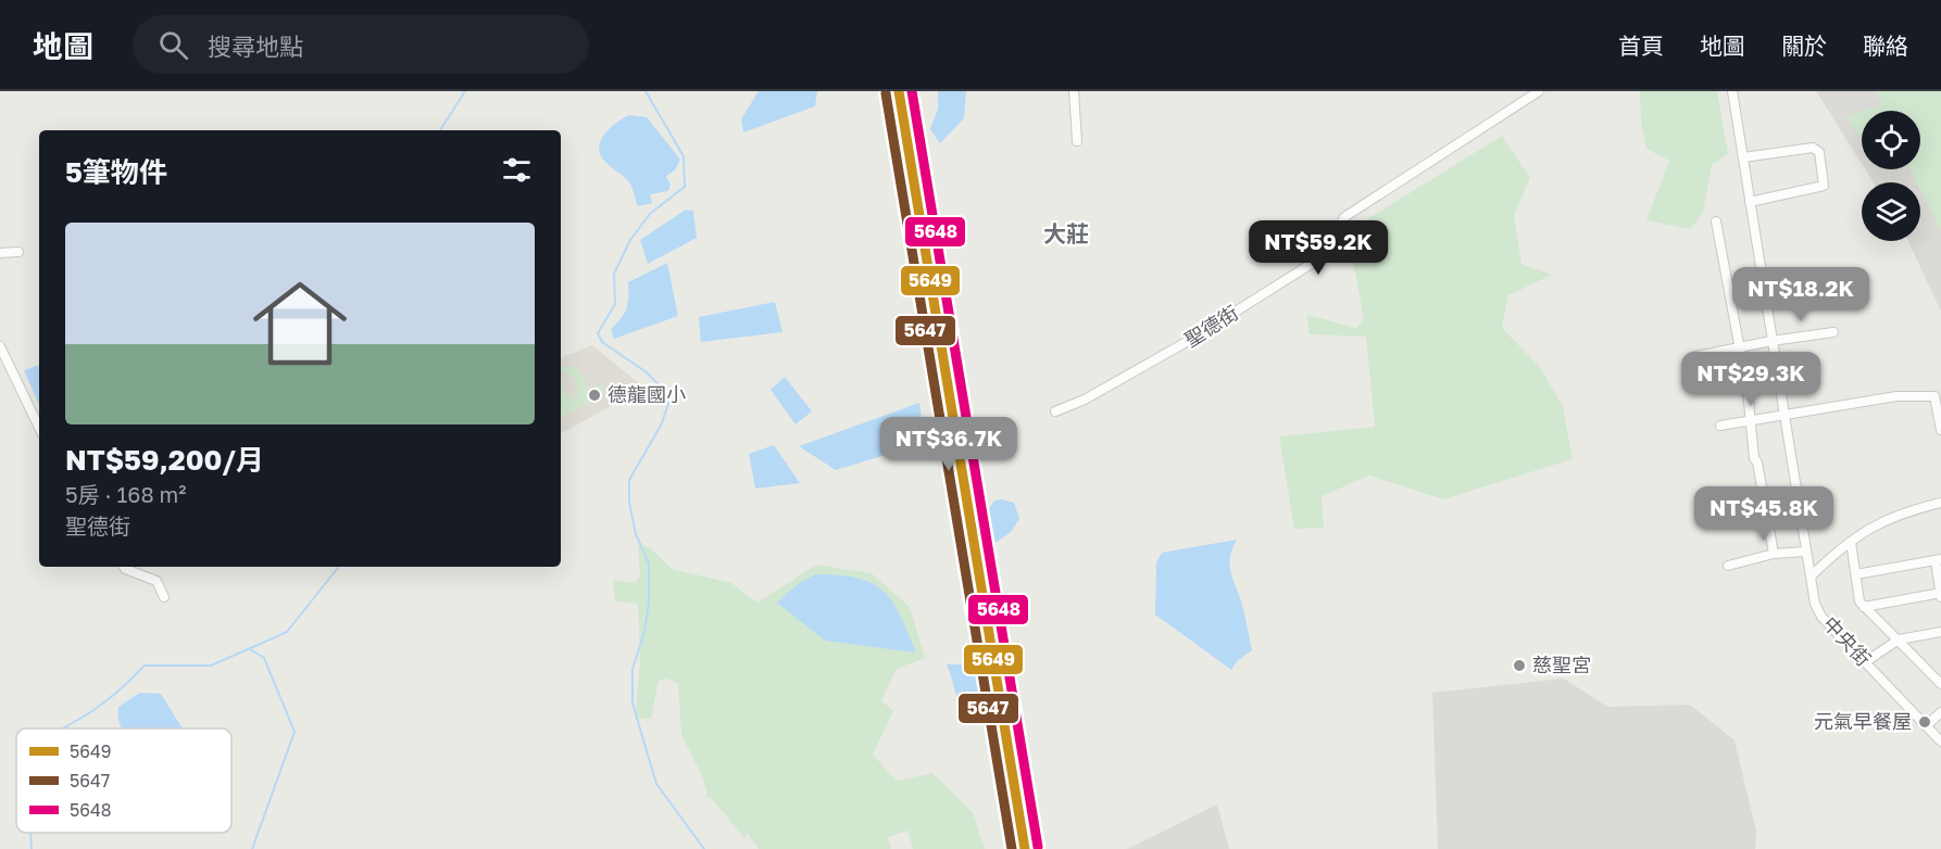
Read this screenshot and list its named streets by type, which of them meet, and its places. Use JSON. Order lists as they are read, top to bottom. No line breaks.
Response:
{"streets":{"street":["聖德街","中央街"]},"districts":["大莊"],"places":["德龍國小","慈聖宮","元氣早餐屋"],"lines":["transit line 5649","transit line 5648","transit line 5647"],"legend":["5649","5647","5648"],"page":{"header":"地圖","search":"搜尋地點","nav":["首頁","地圖","關於","聯絡"],"heading":"5筆物件","list":[{"name":"NT$59,200/月","note":"5房 · 168 m² · 聖德街"}],"price":["NT$59.2K","NT$18.2K","NT$29.3K","NT$36.7K","NT$45.8K"]}}
